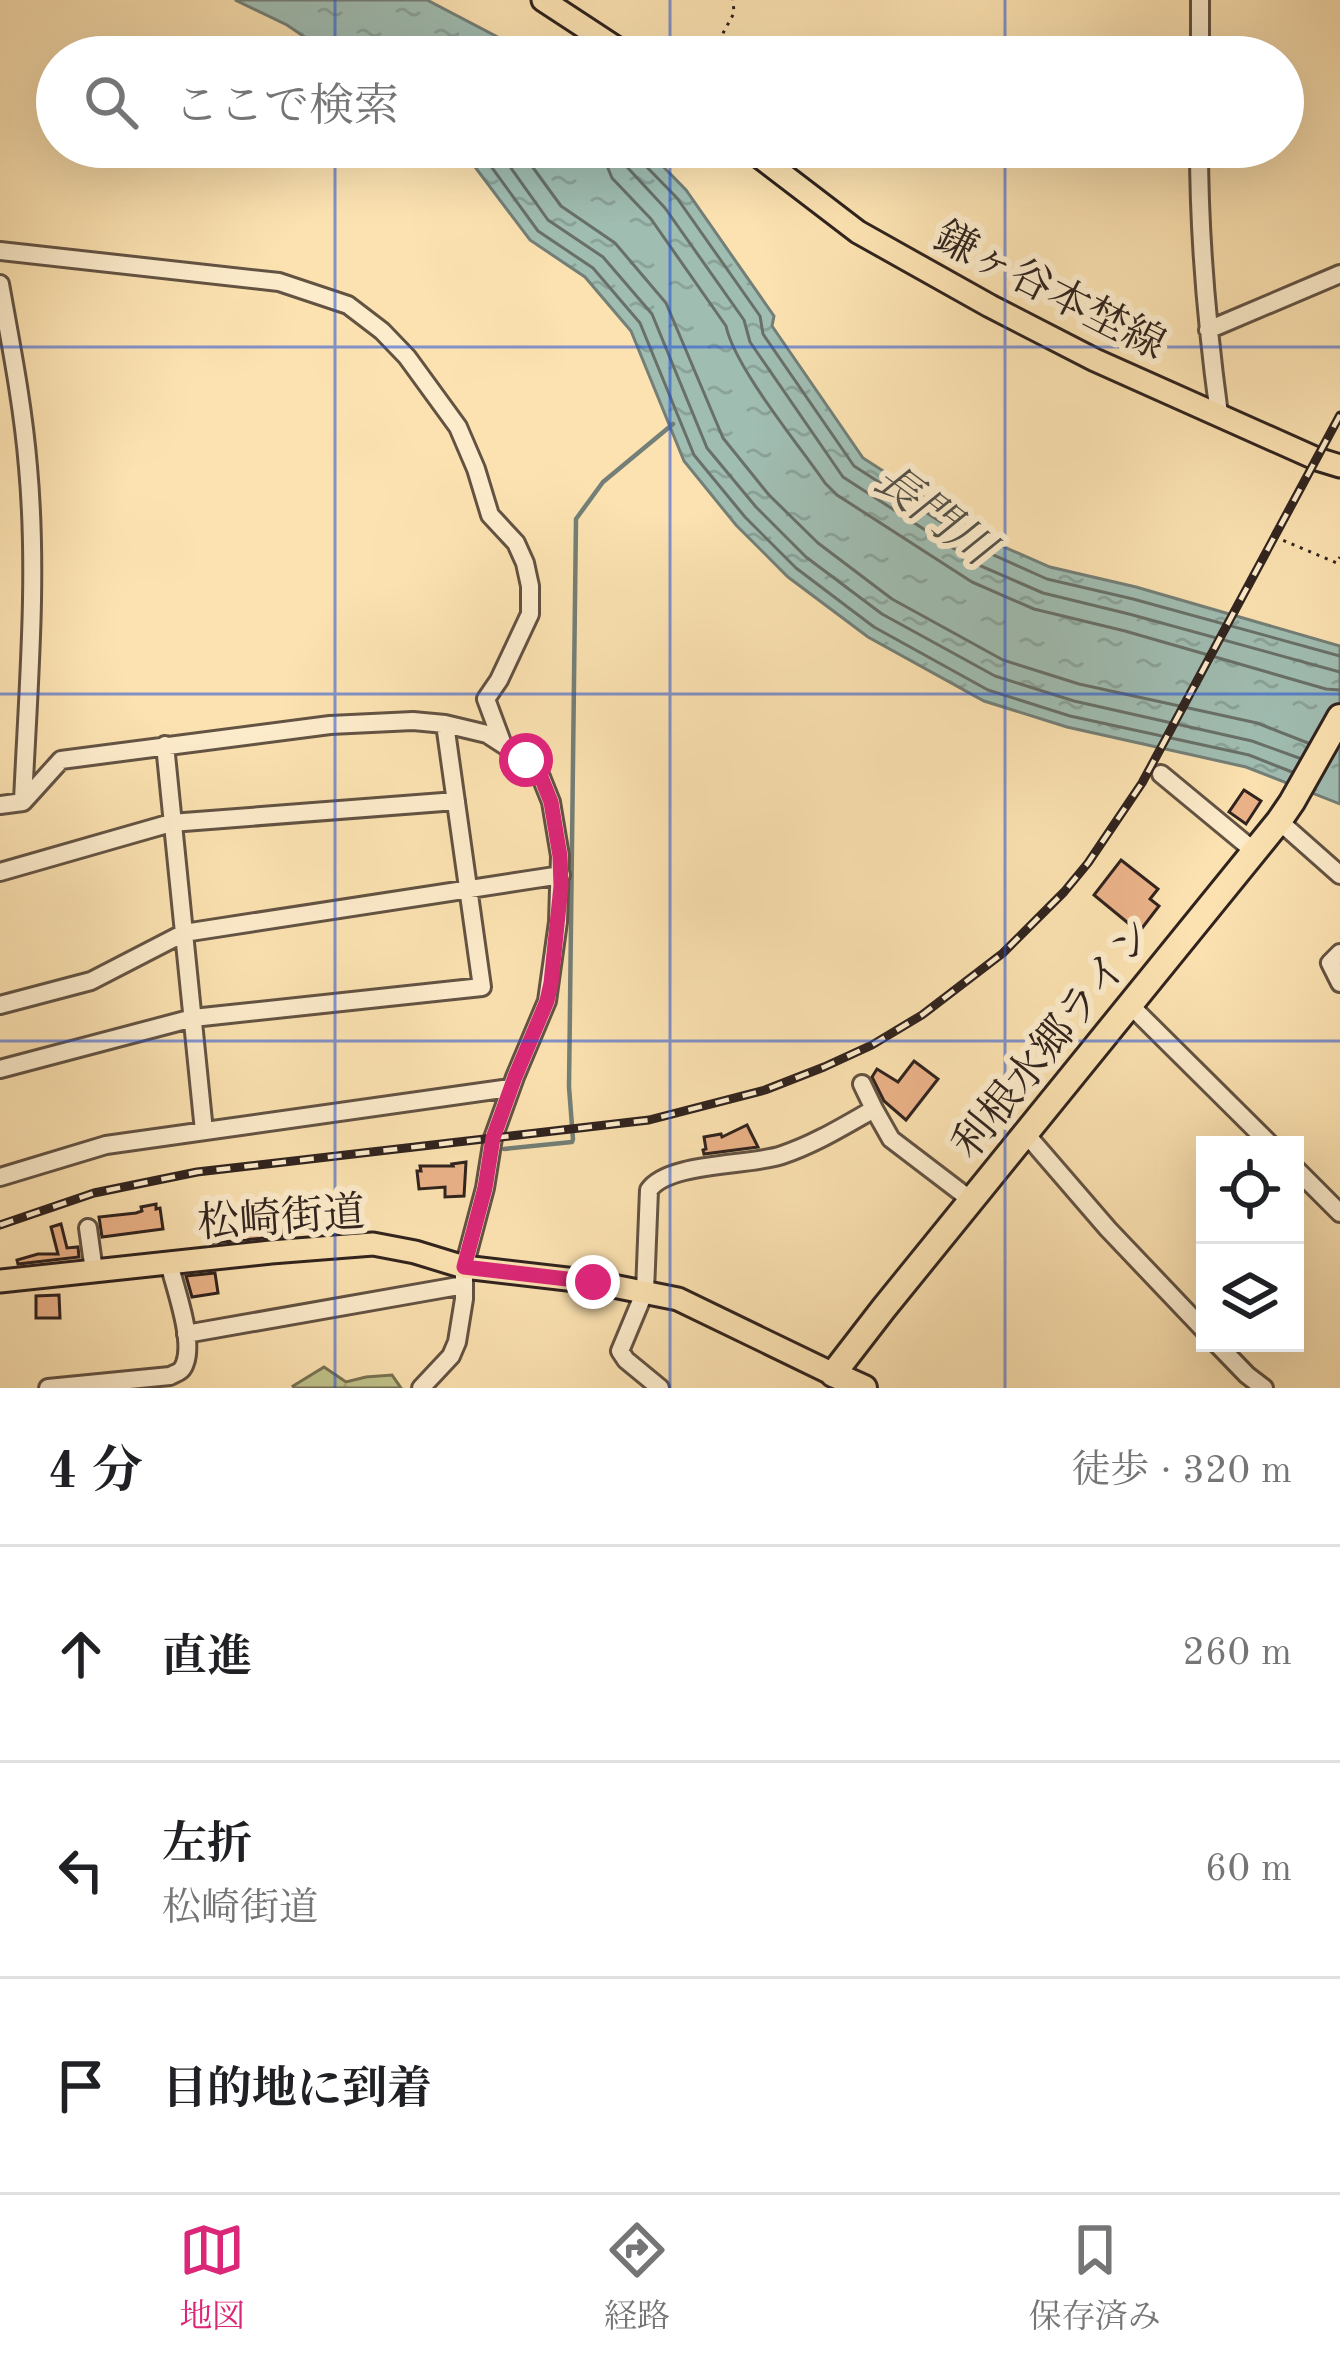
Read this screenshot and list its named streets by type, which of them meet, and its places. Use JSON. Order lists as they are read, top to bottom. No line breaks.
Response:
{"streets":{"highway":["利根水郷ライン"],"main road":["鎌ヶ谷本埜線","松崎街道"]},"crossings":[["利根水郷ライン","松崎街道"]],"water":["長門川"],"page":{"search":"ここで検索","heading":["4 分","徒歩 · 320 m"],"list":[["直進","260 m"],["左折","松崎街道","60 m"],"目的地に到着"],"nav":["地図","経路","保存済み"]}}
